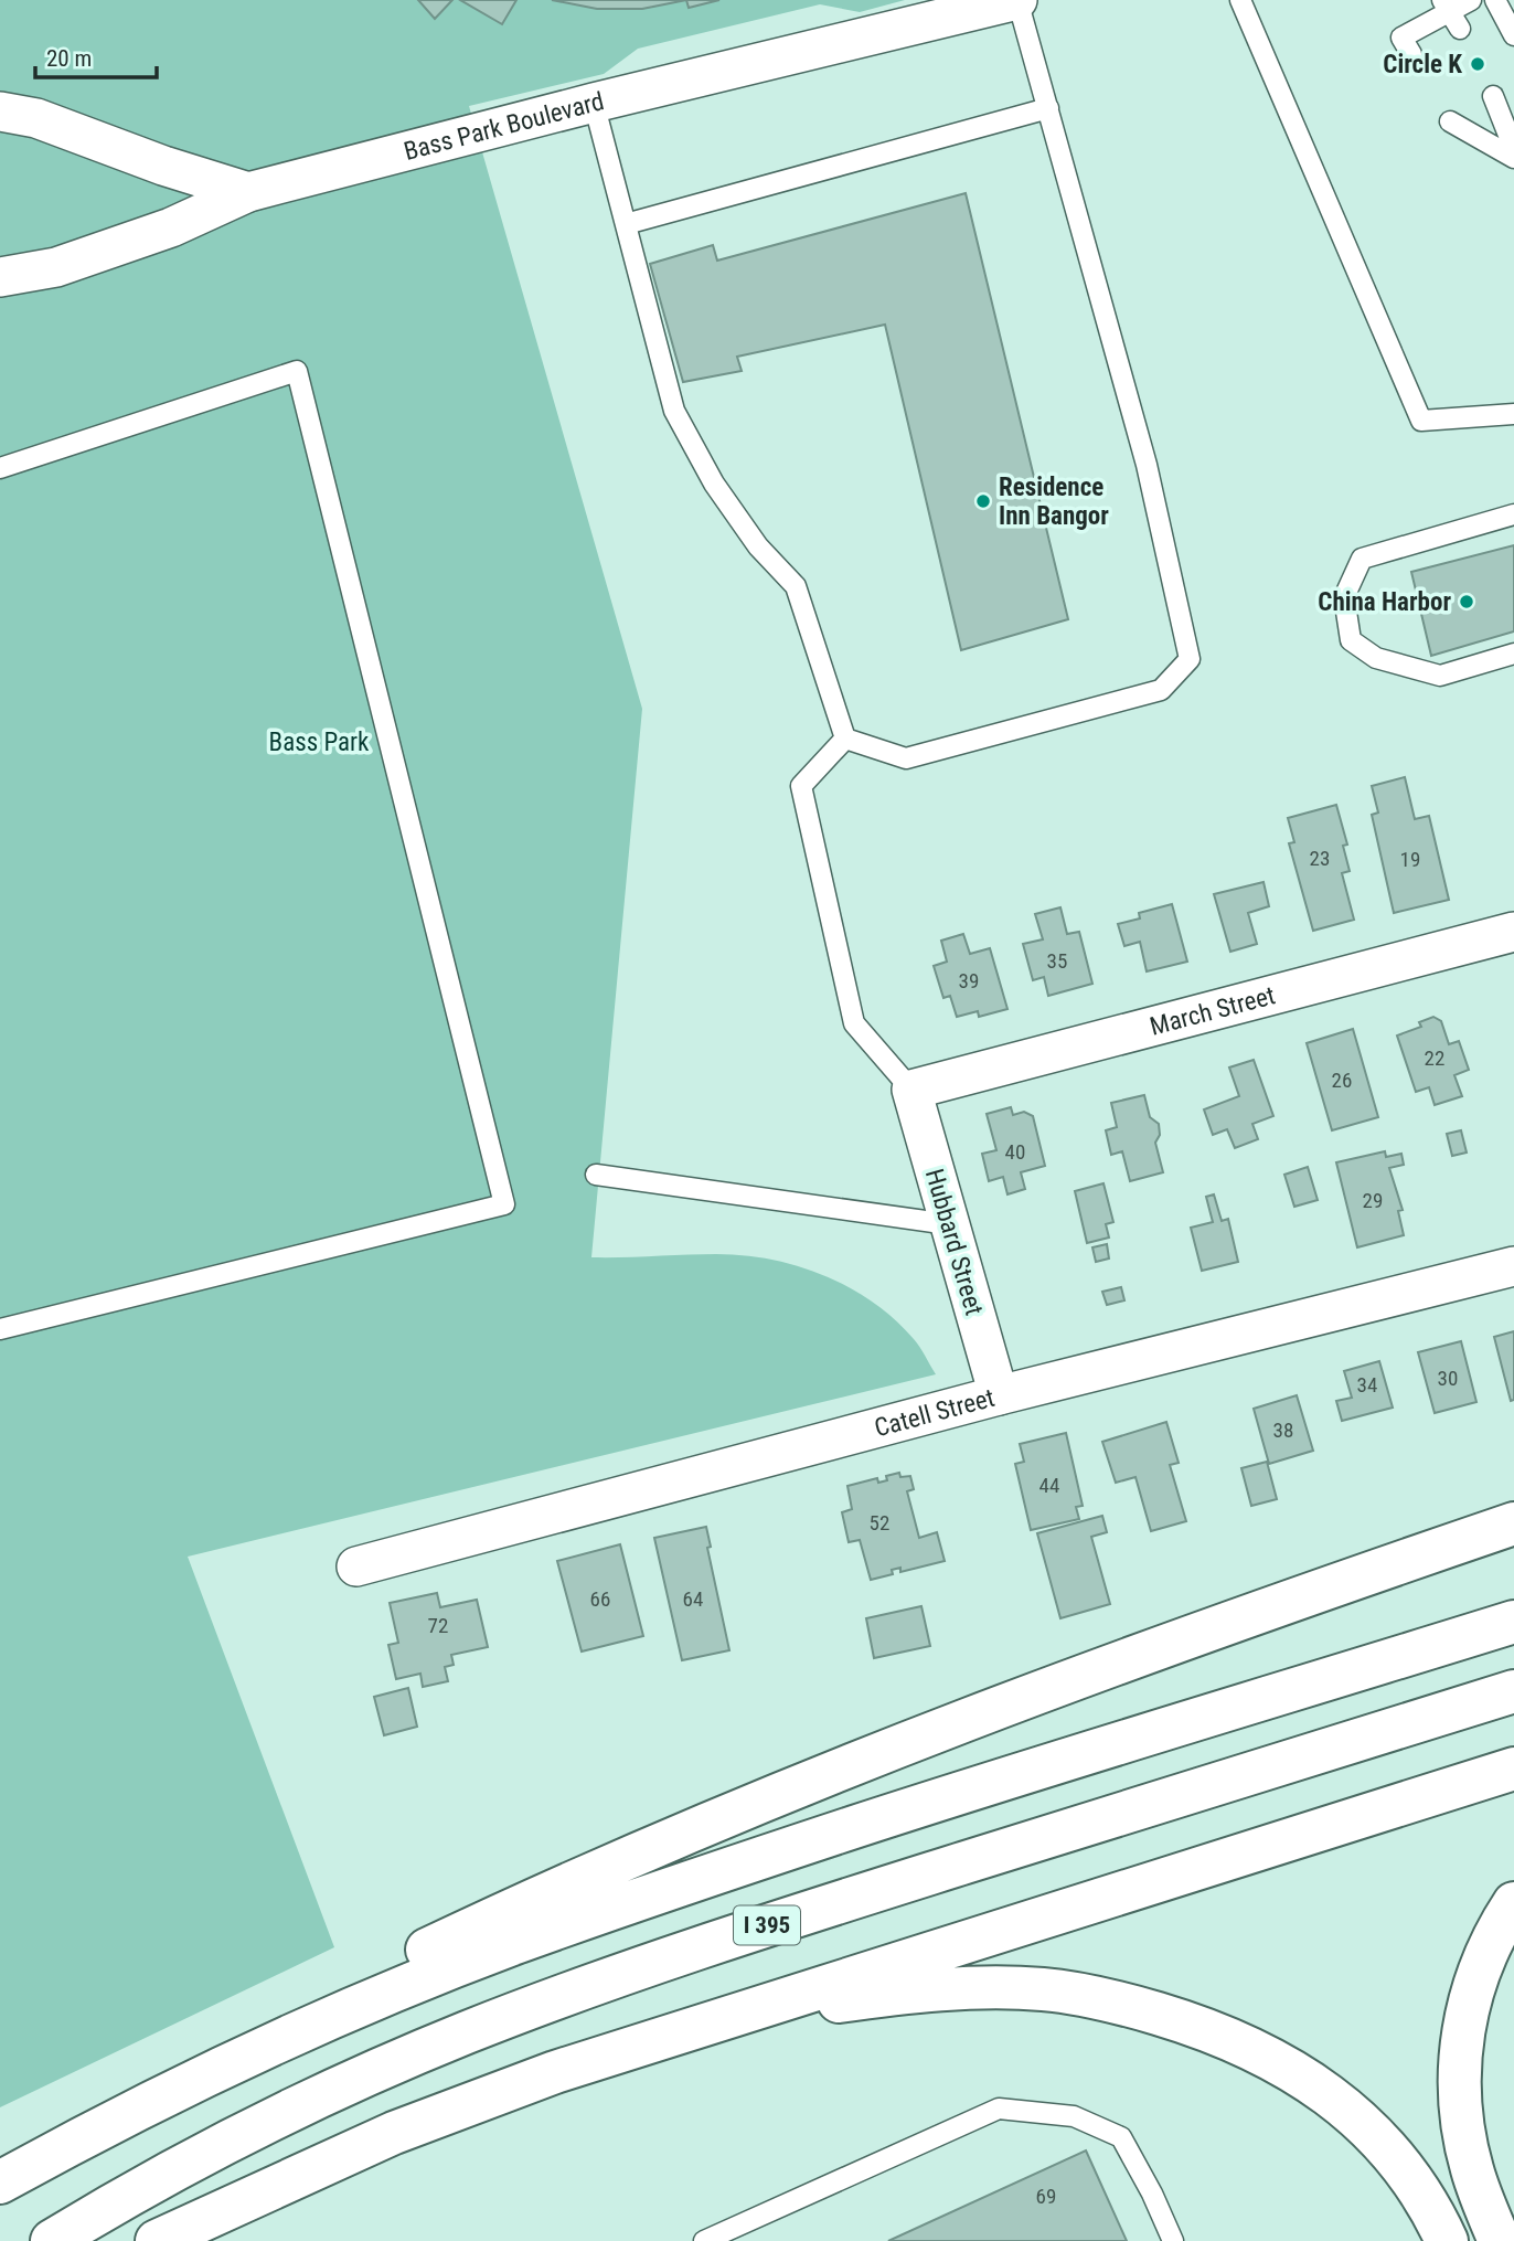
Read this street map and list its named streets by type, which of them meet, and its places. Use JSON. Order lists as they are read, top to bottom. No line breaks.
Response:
{"streets":{"highway":["I 395"],"street":["Bass Park Boulevard","March Street","Hubbard Street","Catell Street"]},"crossings":[["March Street","Hubbard Street"],["Hubbard Street","Catell Street"]],"parks":["Bass Park"],"places":["Circle K","Residence Inn Bangor","China Harbor"],"house_numbers":["23","19","35","39","22","26","40","29","30","34","38","44","52","66","64","72","69"],"scale_bar":"20 m"}
